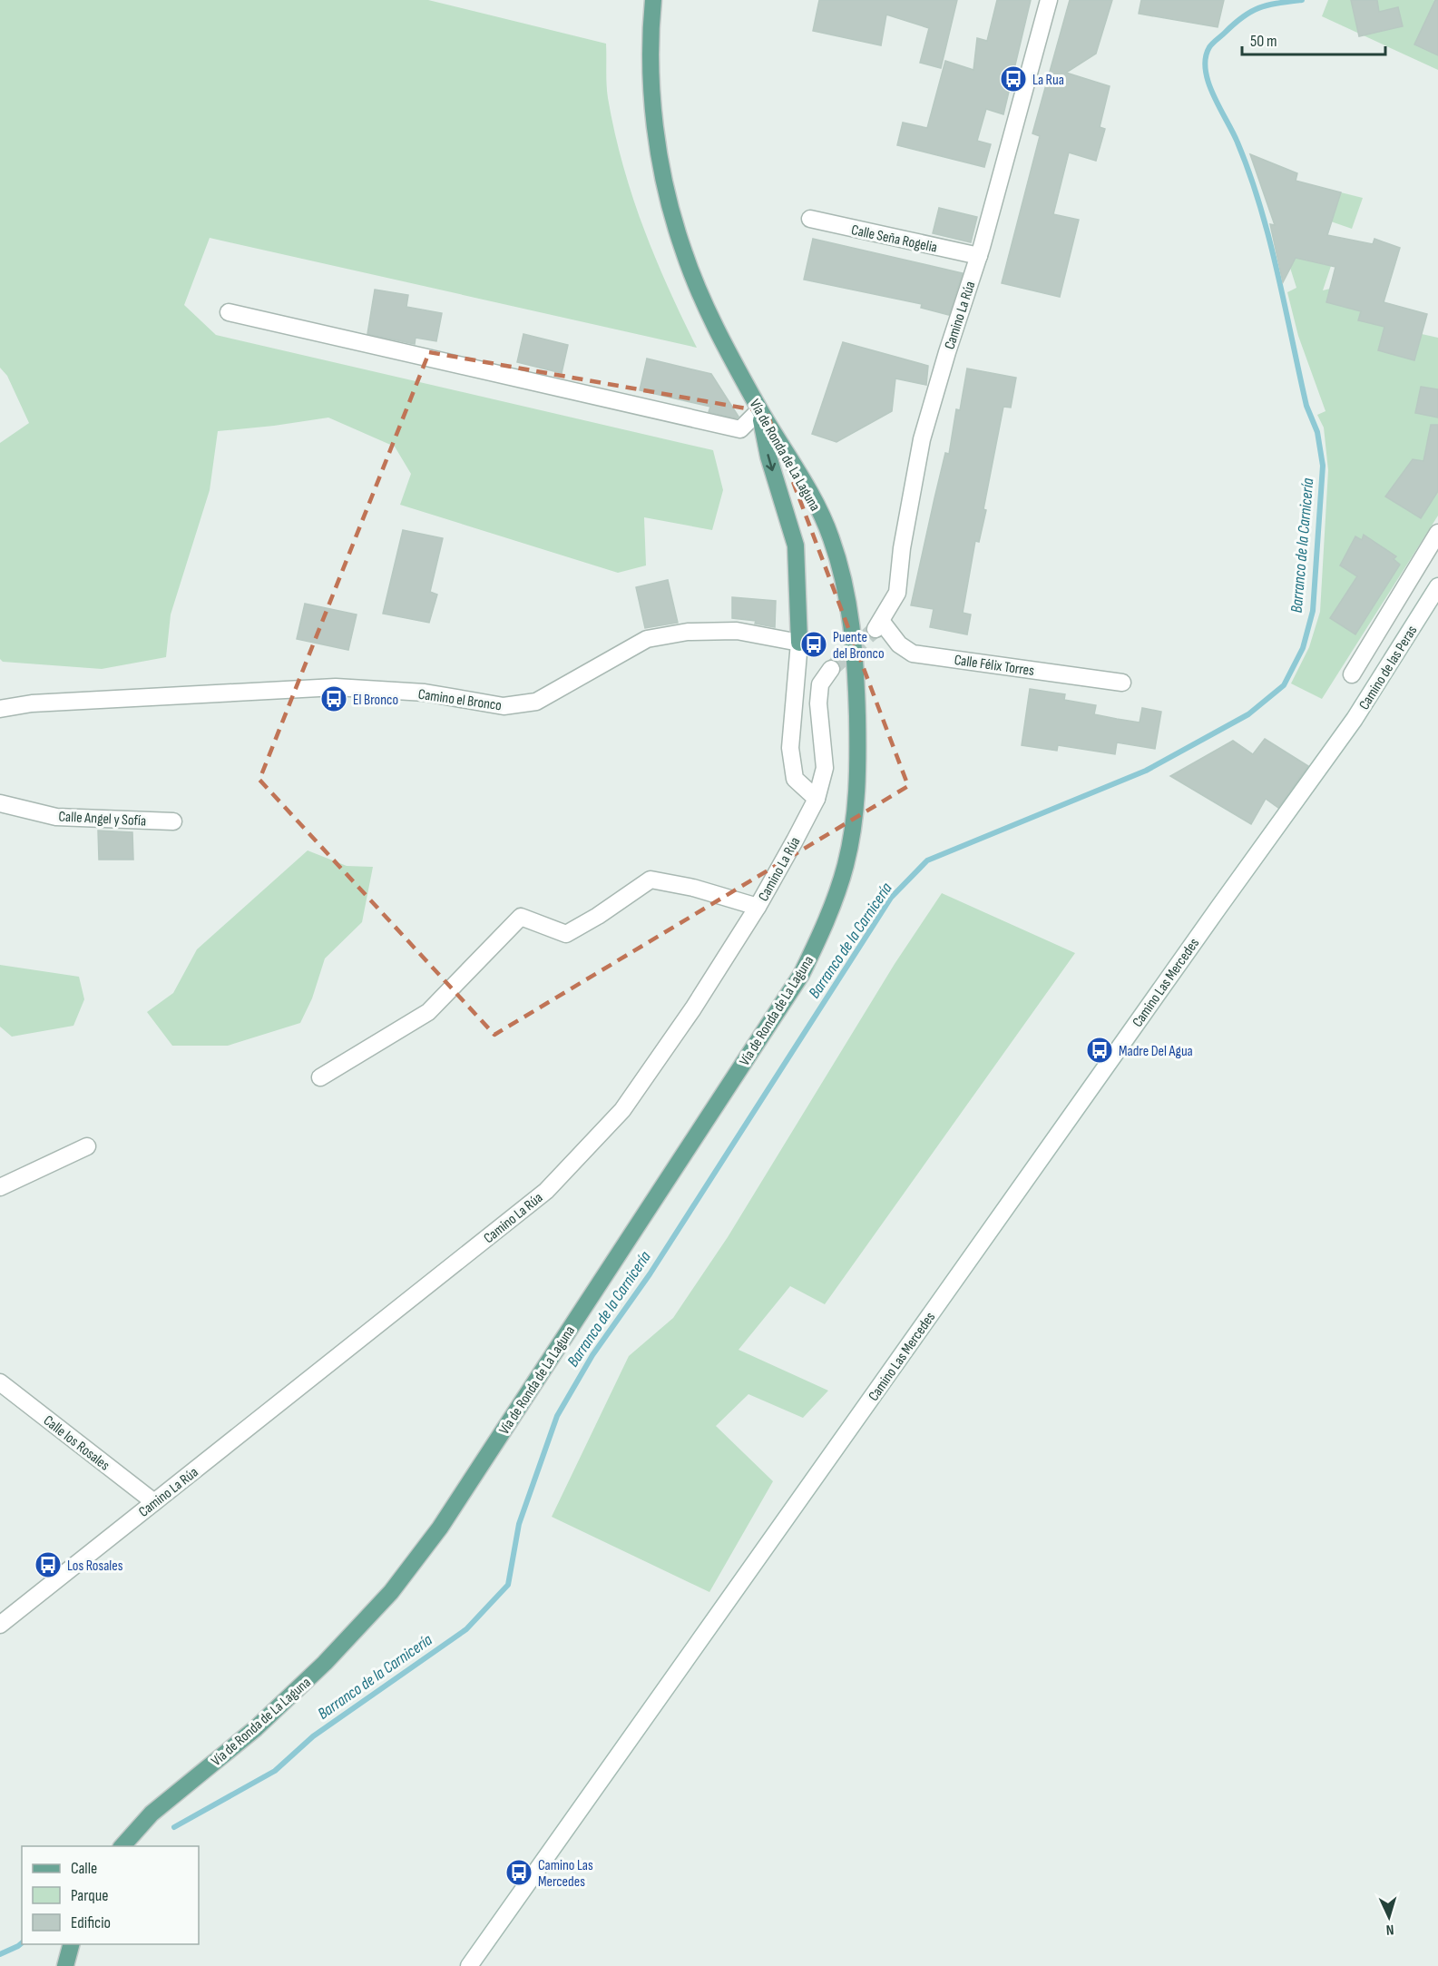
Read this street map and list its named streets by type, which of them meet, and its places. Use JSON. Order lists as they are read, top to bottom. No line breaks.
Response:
{"streets":{"main road":["Vía de Ronda de La Laguna"],"street":["Calle Seña Rogelia","Camino La Rúa","Calle Félix Torres","Camino de las Peras","Camino el Bronco","Calle Angel y Sofía","Camino Las Mercedes","Calle los Rosales"]},"crossings":[["Calle Seña Rogelia","Camino La Rúa"],["Camino La Rúa","Calle Félix Torres"],["Camino La Rúa","Calle los Rosales"],["Camino de las Peras","Camino Las Mercedes"]],"water":["Barranco de la Carnicería"],"places":{"bus stop":["La Rua","Puente del Bronco","El Bronco","Madre Del Agua","Los Rosales","Camino Las Mercedes"]},"legend":["Calle","Parque","Edificio"],"scale_bar":"50 m","north":"bottom"}
